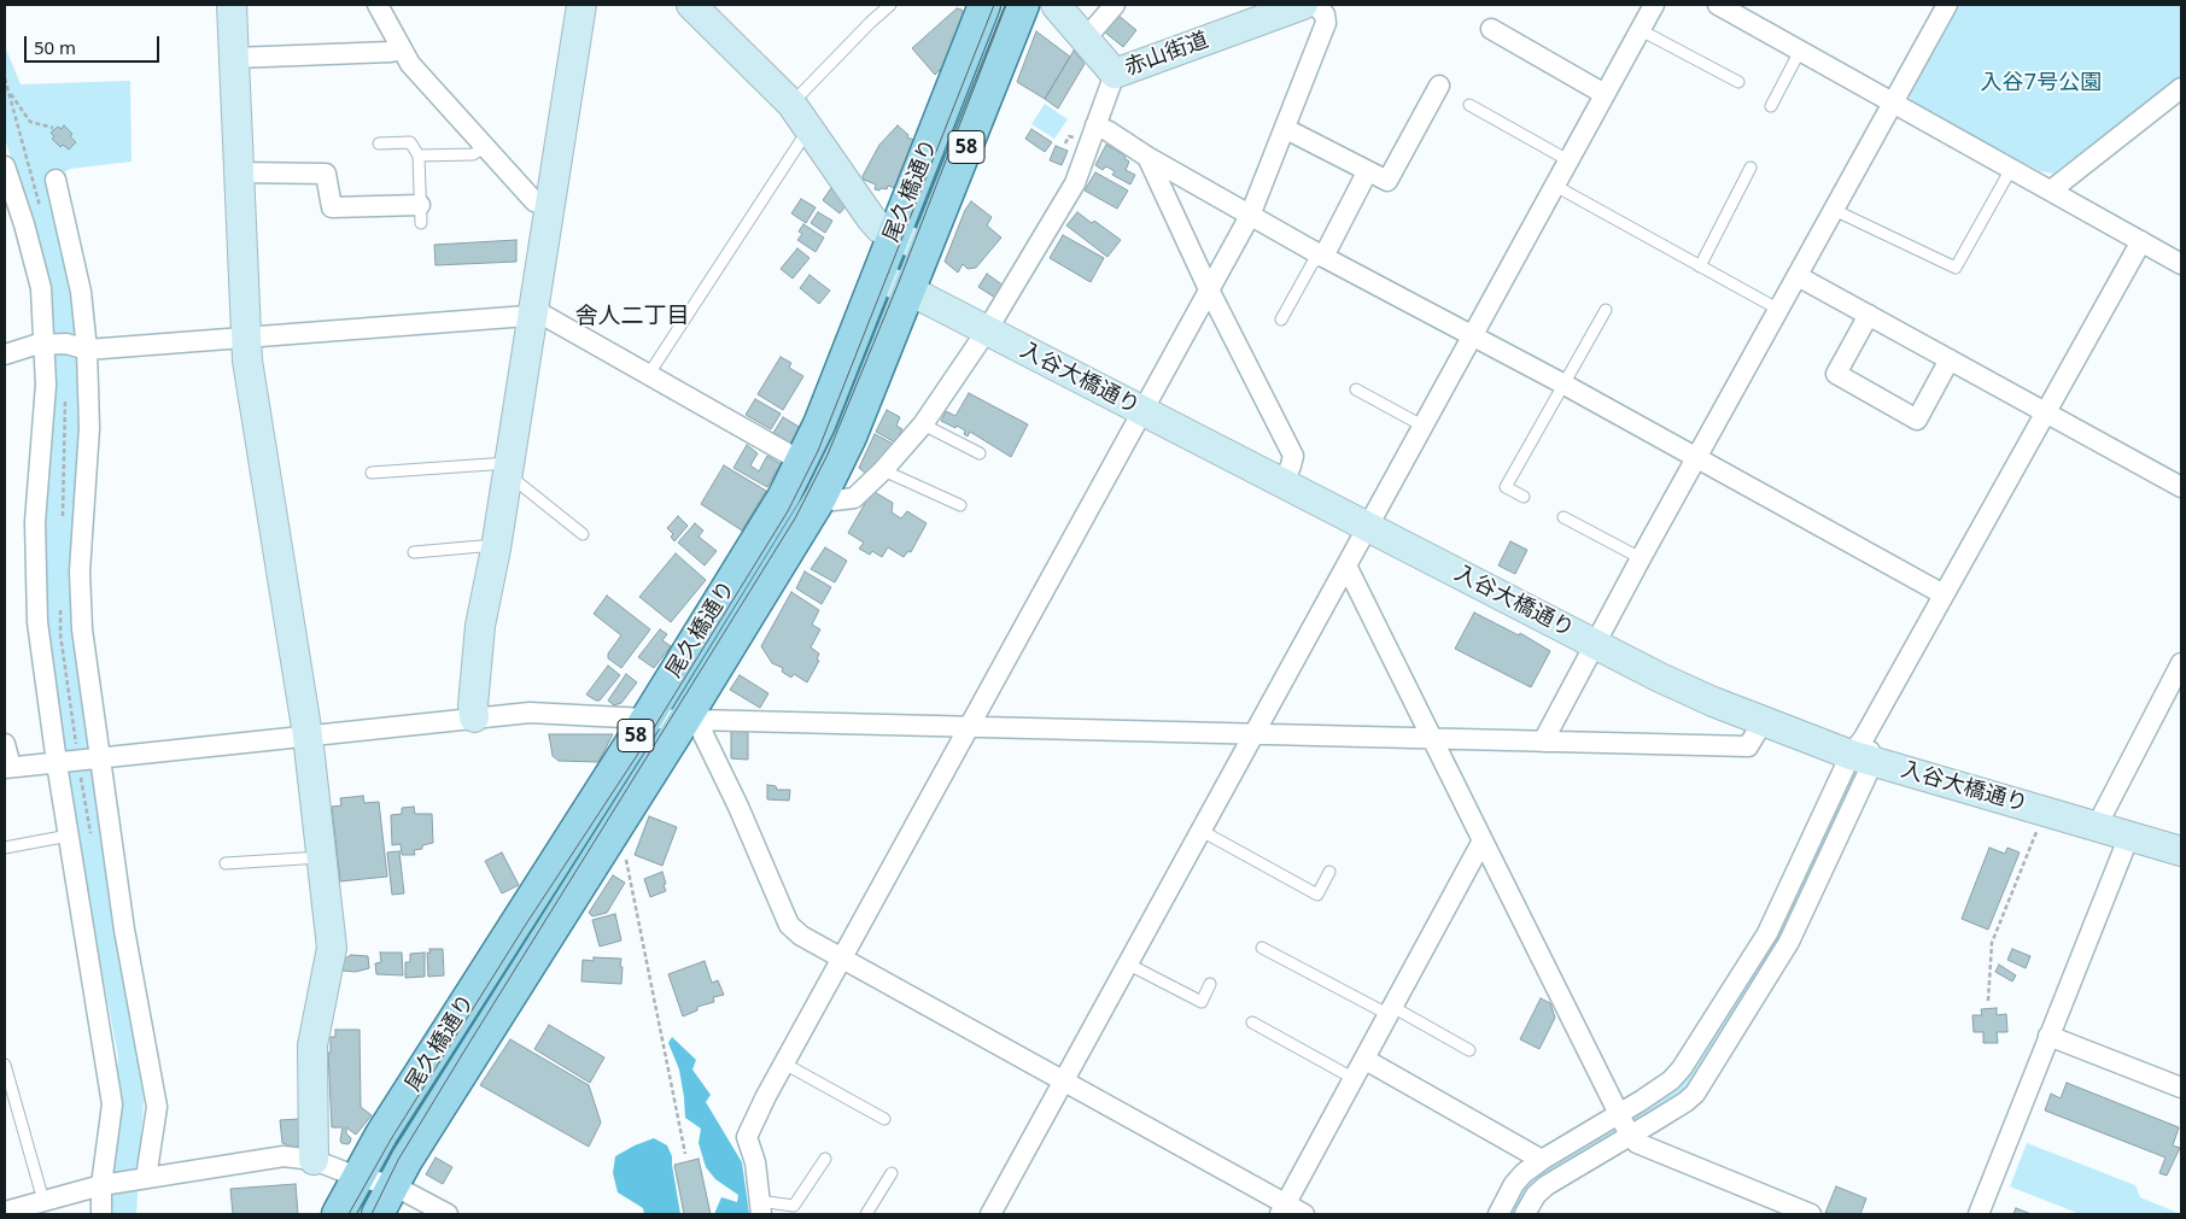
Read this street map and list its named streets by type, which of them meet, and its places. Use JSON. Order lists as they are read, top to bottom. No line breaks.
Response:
{"streets":{"main road":["58","尾久橋通り"],"street":["赤山街道","入谷大橋通り"]},"crossings":[["尾久橋通り","入谷大橋通り"]],"districts":["舎人二丁目"],"parks":["入谷7号公園"],"scale_bar":"50 m"}
